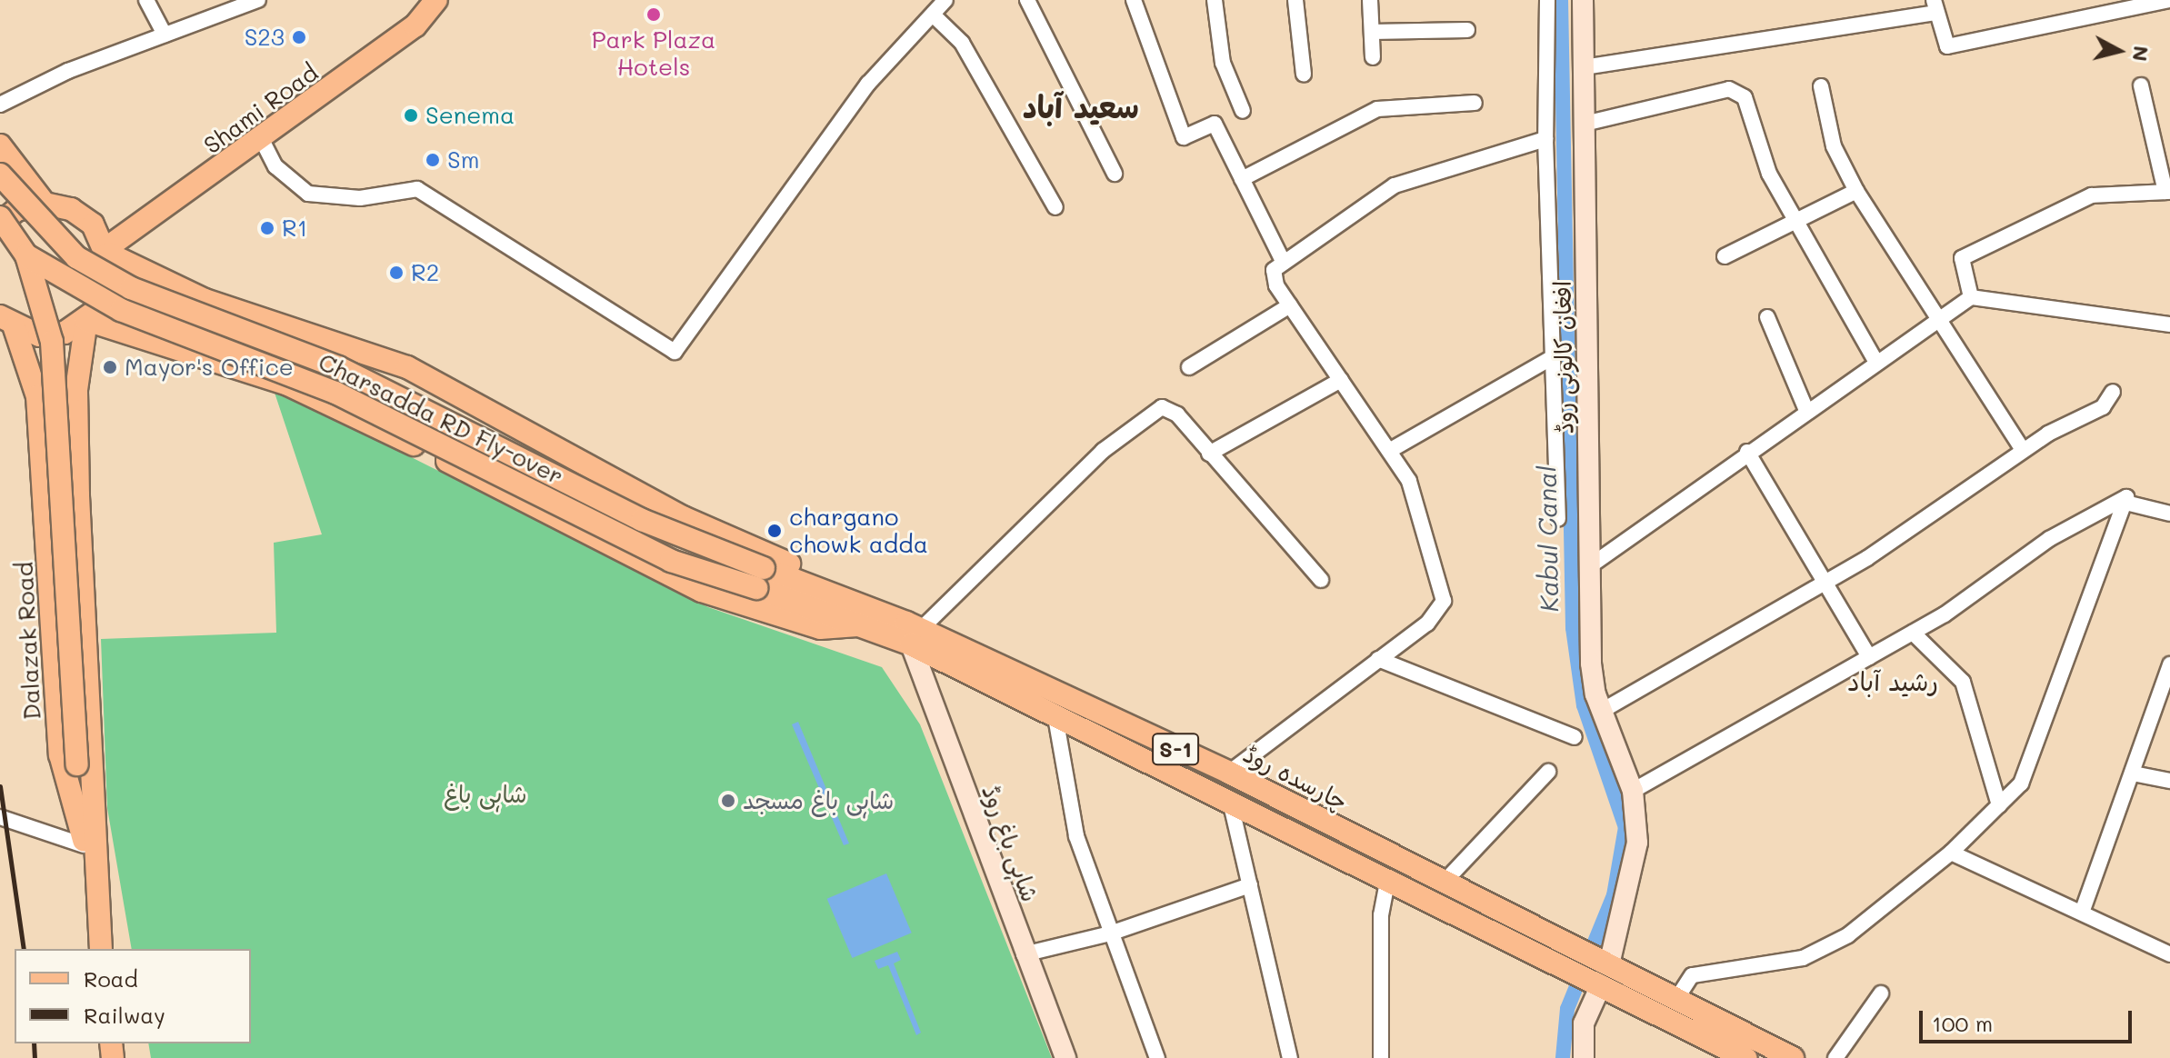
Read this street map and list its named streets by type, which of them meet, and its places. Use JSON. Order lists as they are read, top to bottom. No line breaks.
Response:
{"streets":{"main road":["Shami Road","افغان کالونی روڈ","Charsadda RD Fly-over","Dalazak Road","S-1","چارسدہ روڈ","شاہی باغ روڈ"]},"crossings":[["افغان کالونی روڈ","چارسدہ روڈ"],["Charsadda RD Fly-over","چارسدہ روڈ"],["چارسدہ روڈ","شاہی باغ روڈ"]],"districts":["سعید آباد","رشید آباد"],"water":["Kabul Canal"],"parks":["شاہی باغ"],"places":["Park Plaza Hotels","S23","Senema","Sm","R1","R2","Mayor's Office","chargano chowk adda","شاہی باغ مسجد"],"legend":["Road","Railway"],"scale_bar":"100 m","north":"right"}
